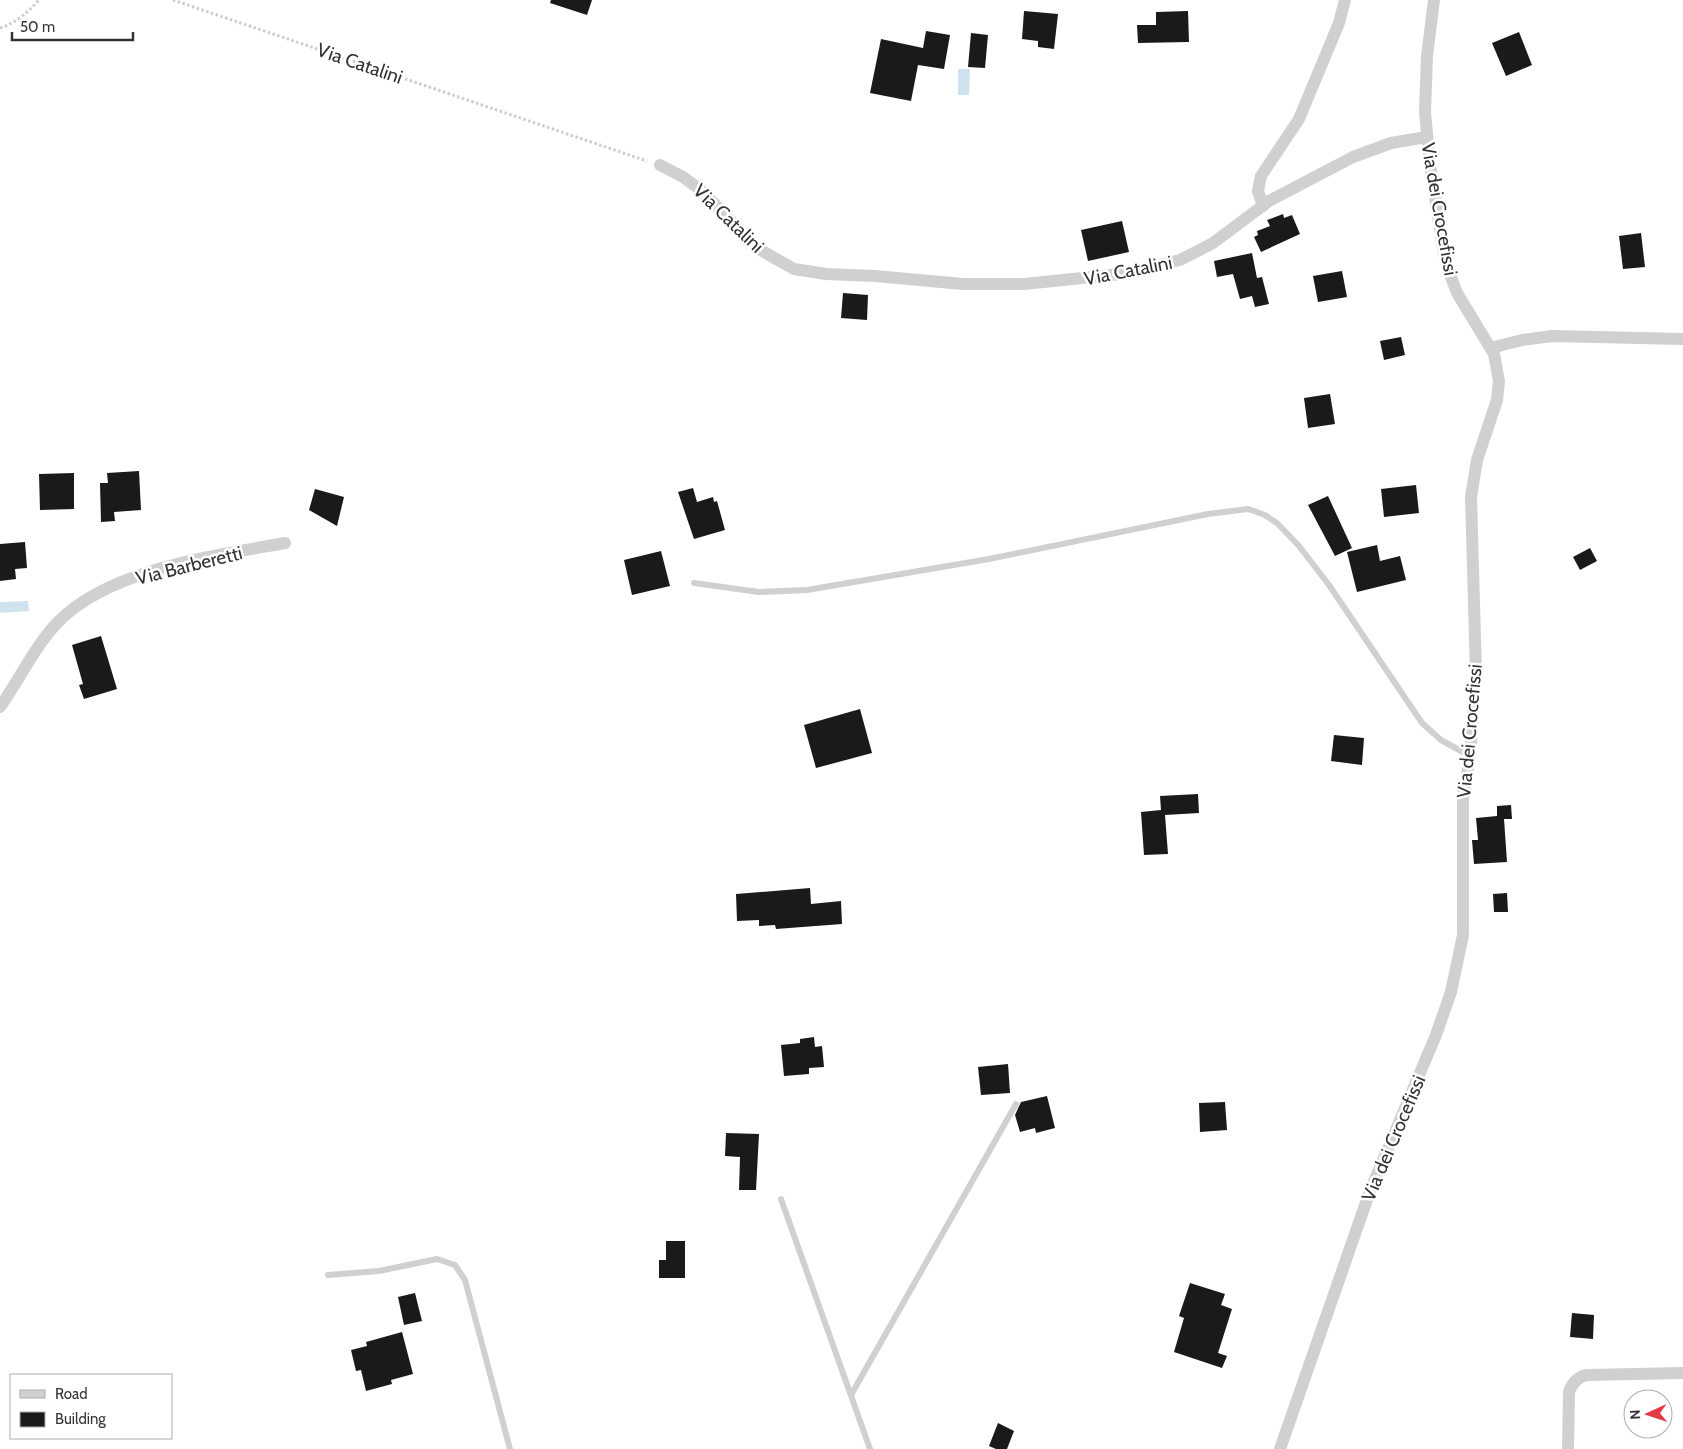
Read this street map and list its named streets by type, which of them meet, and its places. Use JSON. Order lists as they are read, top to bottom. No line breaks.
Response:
{"streets":{"street":["Via Catalini","Via dei Crocefissi","Via Barberetti"]},"crossings":[["Via Catalini","Via dei Crocefissi"]],"legend":["Road","Building"],"scale_bar":"50 m","north":"left"}
